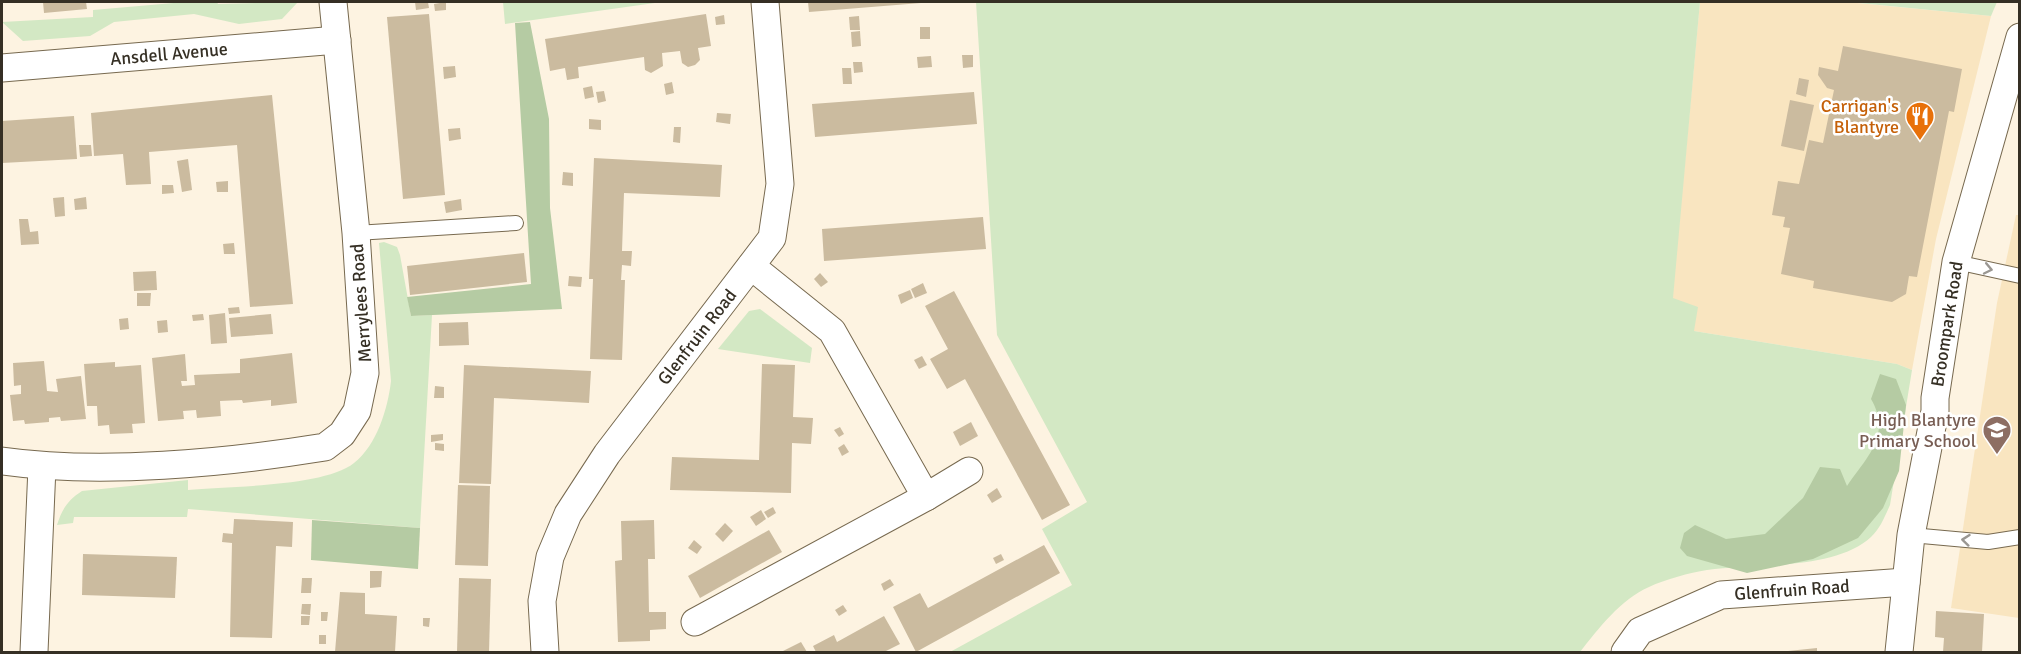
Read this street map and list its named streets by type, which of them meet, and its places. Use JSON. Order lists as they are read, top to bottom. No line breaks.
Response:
{"streets":{"street":["Ansdell Avenue","Merrylees Road","Broompark Road","Glenfruin Road"]},"crossings":[["Ansdell Avenue","Merrylees Road"],["Broompark Road","Glenfruin Road"]],"places":{"restaurant":["Carrigan's Blantyre"],"school or university":["High Blantyre Primary School"]}}
